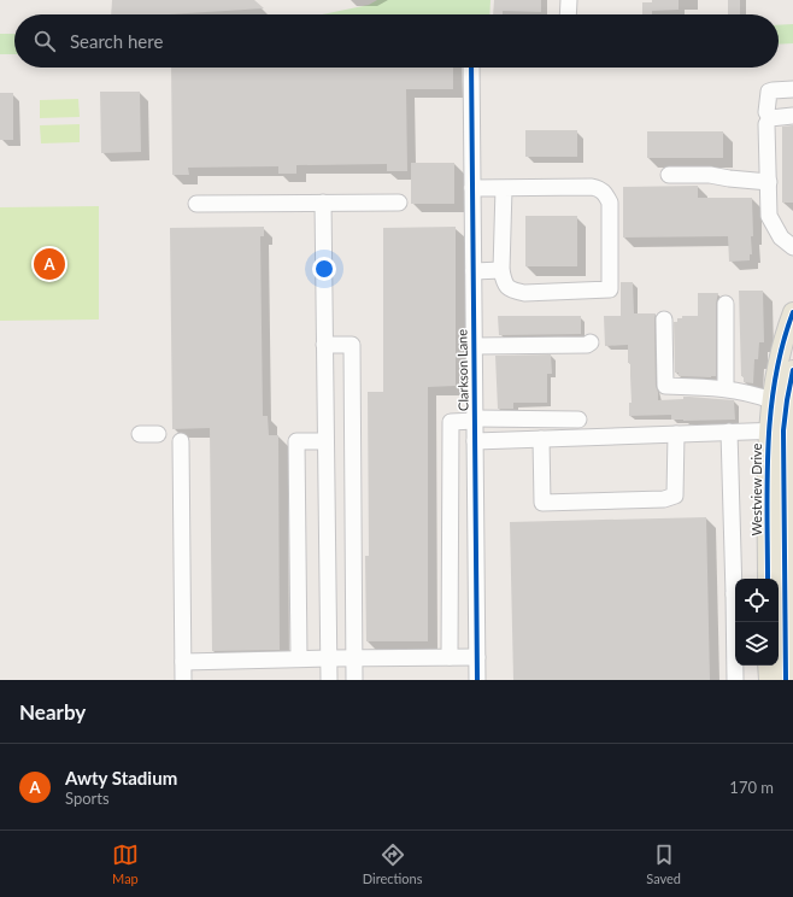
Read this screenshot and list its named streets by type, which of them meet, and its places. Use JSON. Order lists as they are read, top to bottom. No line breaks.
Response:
{"streets":{"main road":["Westview Drive"],"street":["Clarkson Lane"]},"page":{"search":"Search here","pins":"A","heading":"Nearby","list":[{"mark":"A","name":"Awty Stadium","note":"Sports","value":"170 m"}],"nav":["Map","Directions","Saved"]}}
